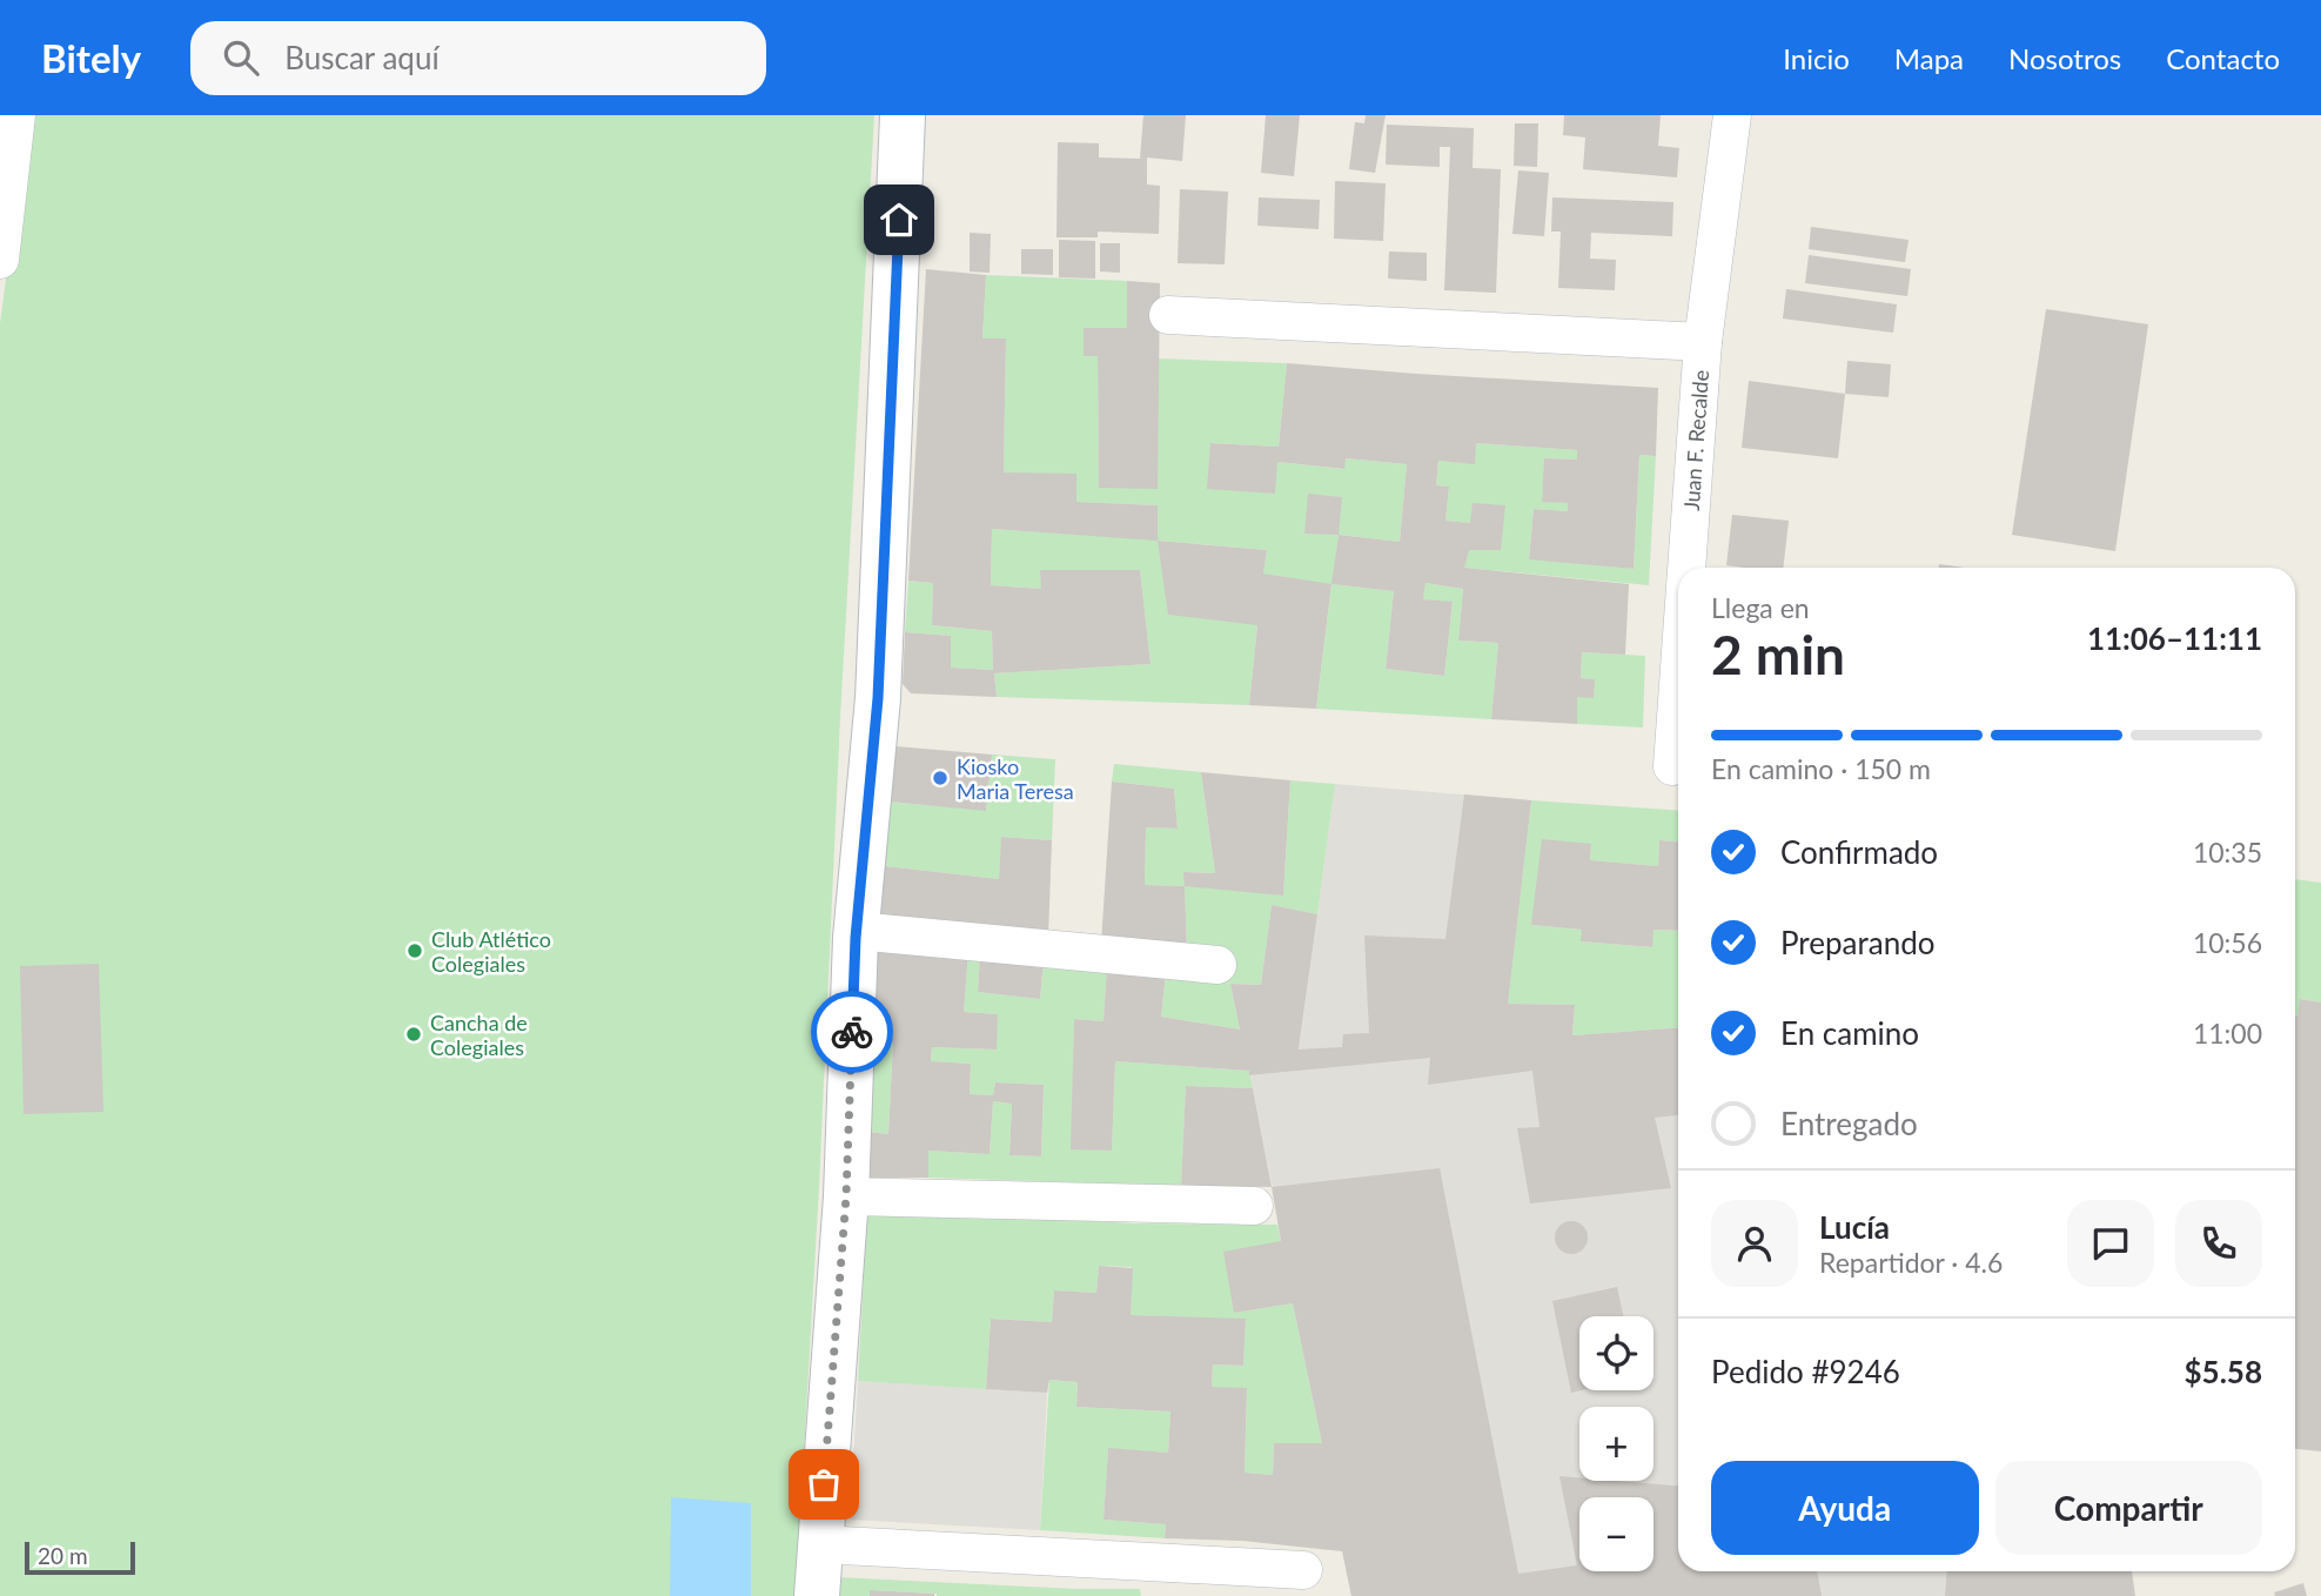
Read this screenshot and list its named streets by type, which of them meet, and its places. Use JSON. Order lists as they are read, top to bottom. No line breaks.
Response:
{"streets":{"street":["Juan F. Recalde"]},"places":["Kiosko Maria Teresa","Club Atlético Colegiales","Cancha de Colegiales"],"scale_bar":"20 m","page":{"header":"Bitely","search":"Buscar aquí","nav":["Inicio","Mapa","Nosotros","Contacto"],"heading":["2 min","Llega en","11:06–11:11"],"panel":["Lucía","Repartidor · 4.6","Pedido #9246","$5.58"],"bar":"En camino · 150 m","list":[["Confirmado","10:35"],["Preparando","10:56"],["En camino","11:00"],"Entregado"],"map_buttons":["+","−"],"buttons":["Ayuda","Compartir"],"scale":"20 m"}}
